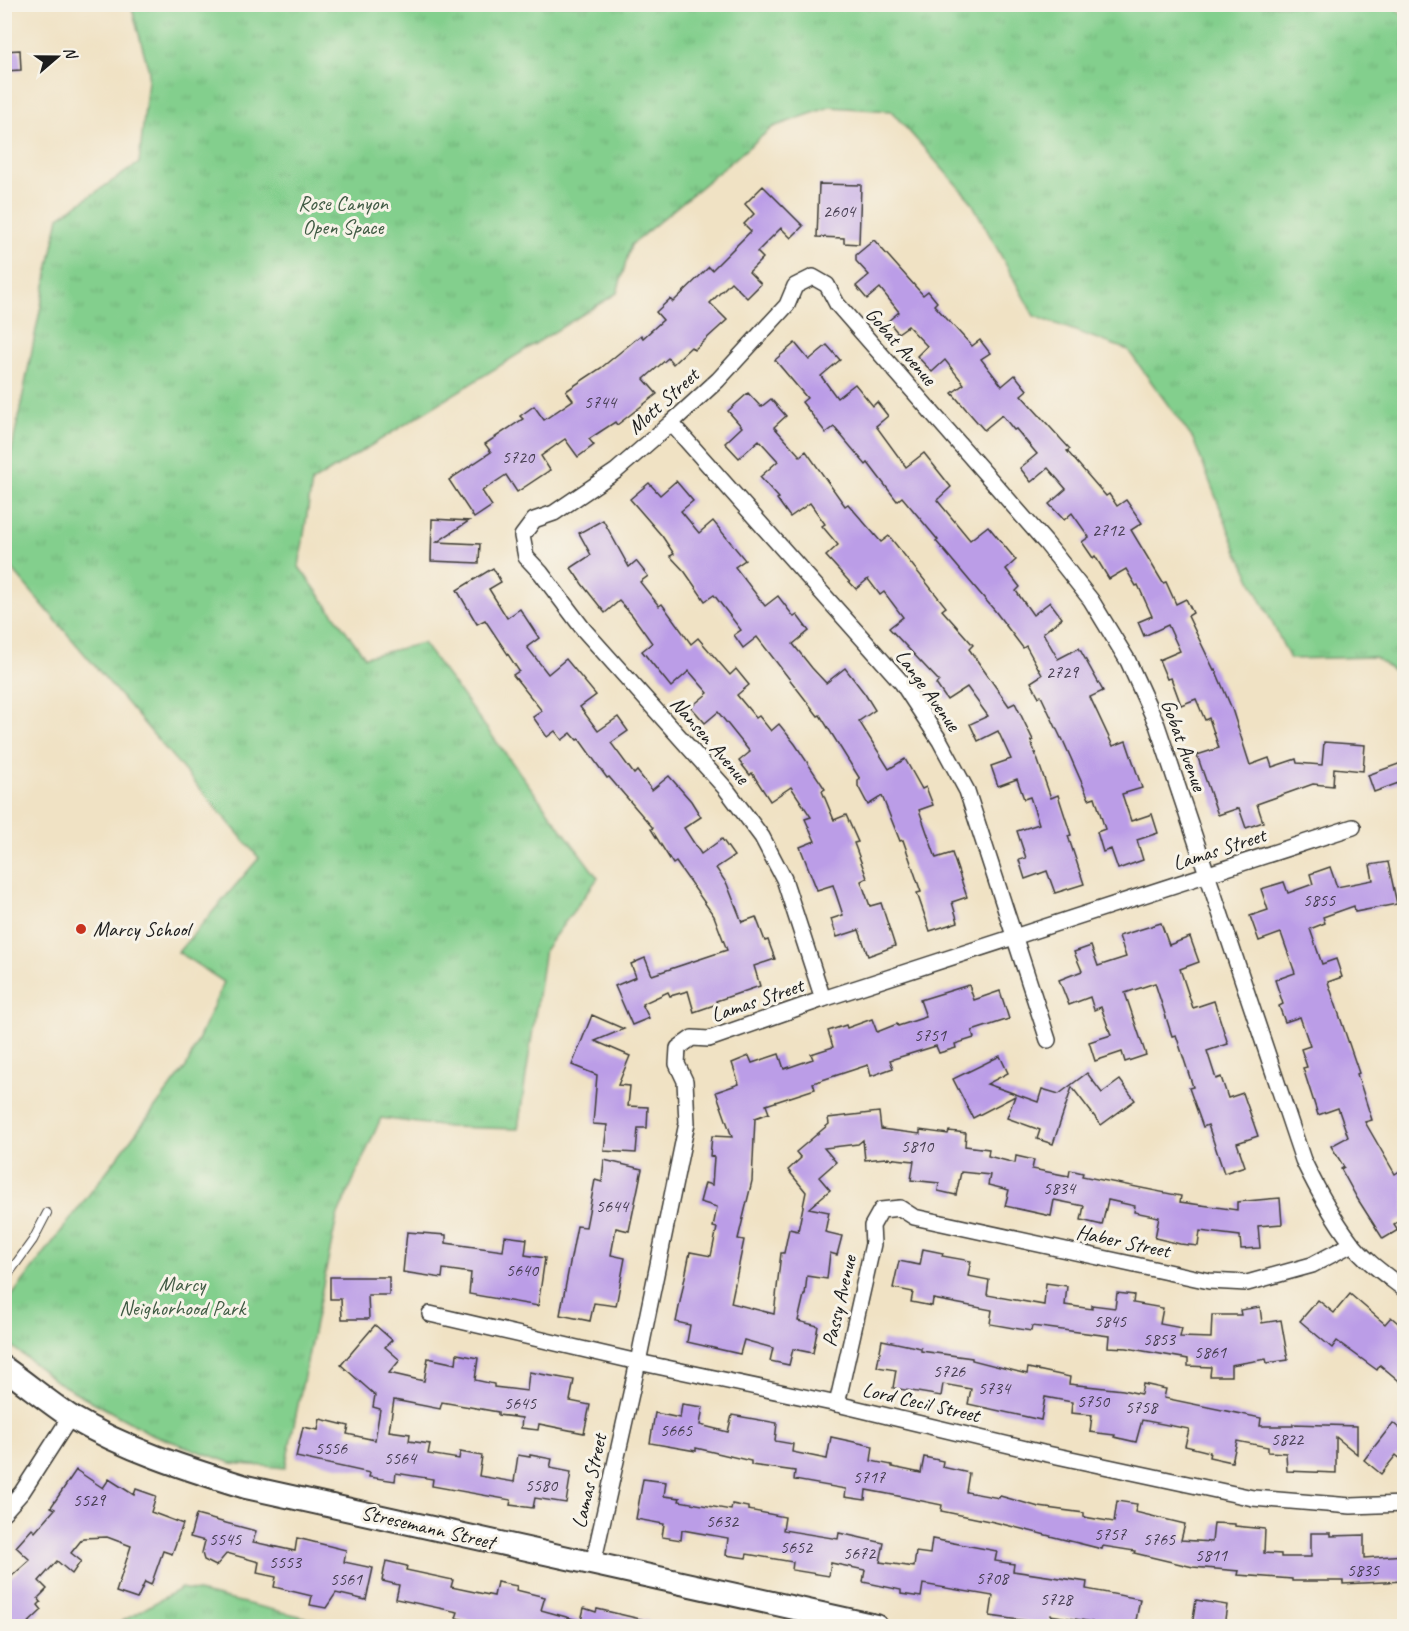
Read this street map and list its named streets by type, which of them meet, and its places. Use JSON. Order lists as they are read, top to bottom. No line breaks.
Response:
{"streets":{"street":["Gobat Avenue","Mott Street","Lange Avenue","Nansen Avenue","Lamas Street","Haber Street","Passy Avenue","Lord Cecil Street","Stresemann Street"]},"crossings":[["Gobat Avenue","Mott Street"],["Gobat Avenue","Lamas Street"],["Gobat Avenue","Haber Street"],["Mott Street","Lange Avenue"],["Mott Street","Nansen Avenue"],["Lange Avenue","Lamas Street"],["Nansen Avenue","Lamas Street"],["Lamas Street","Lord Cecil Street"],["Lamas Street","Stresemann Street"],["Haber Street","Passy Avenue"],["Passy Avenue","Lord Cecil Street"]],"parks":["Rose Canyon Open Space","Marcy Neighorhood Park"],"places":["Marcy School"],"house_numbers":["2604","5744","5720","2712","2729","5855","5751","5810","5834","5644","5640","5845","5853","5861","5726","5734","5750","5645","5758","5665","5822","5556","5564","5717","5580","5529","5632","5757","5545","5765","5652","5672","5811","5553","5835","5708","5561","5728"],"north":"right"}
